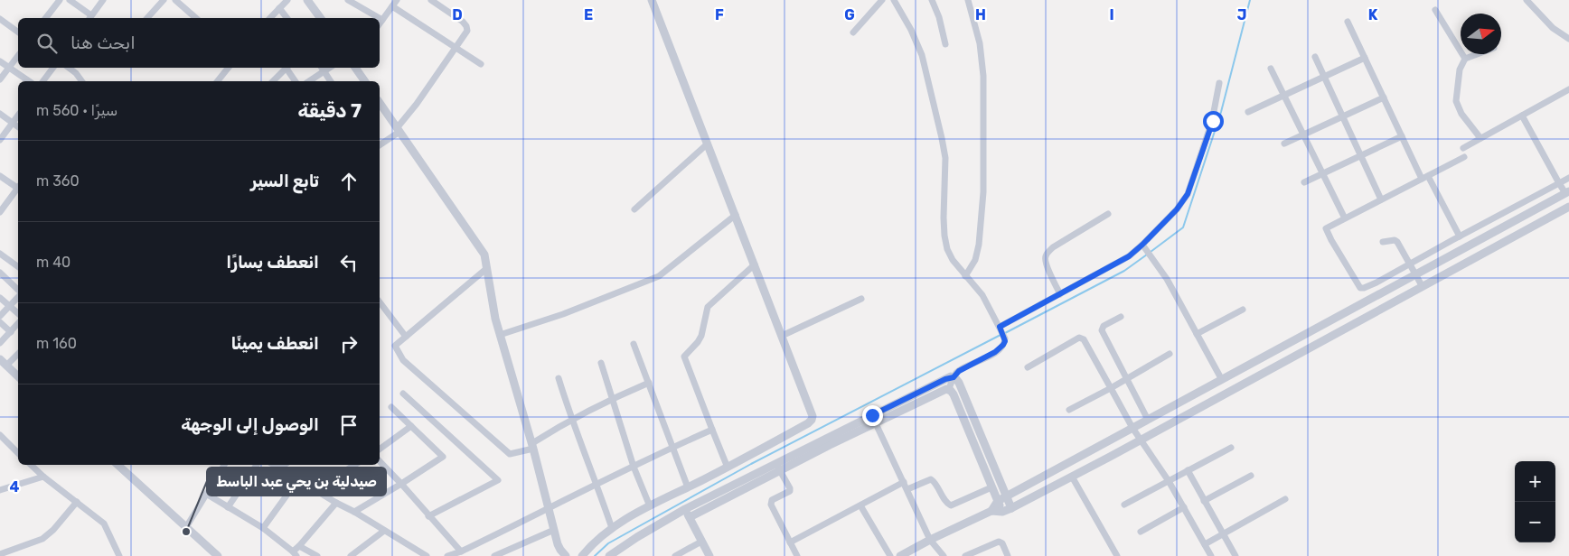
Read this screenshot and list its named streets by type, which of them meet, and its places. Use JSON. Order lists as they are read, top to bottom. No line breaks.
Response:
{"places":["صيدلية بن يحي عبد الباسط"],"north":"right","page":{"search":"ابحث هنا","heading":["7 دقيقة","سيرًا · 560 m"],"list":[["تابع السير","360 m"],["انعطف يسارًا","40 m"],["انعطف يمينًا","160 m"],"الوصول إلى الوجهة"],"map_buttons":["+","−"]},"grid":{"columns":["D","E","F","G","H","I","J","K"],"rows":["4"]}}
